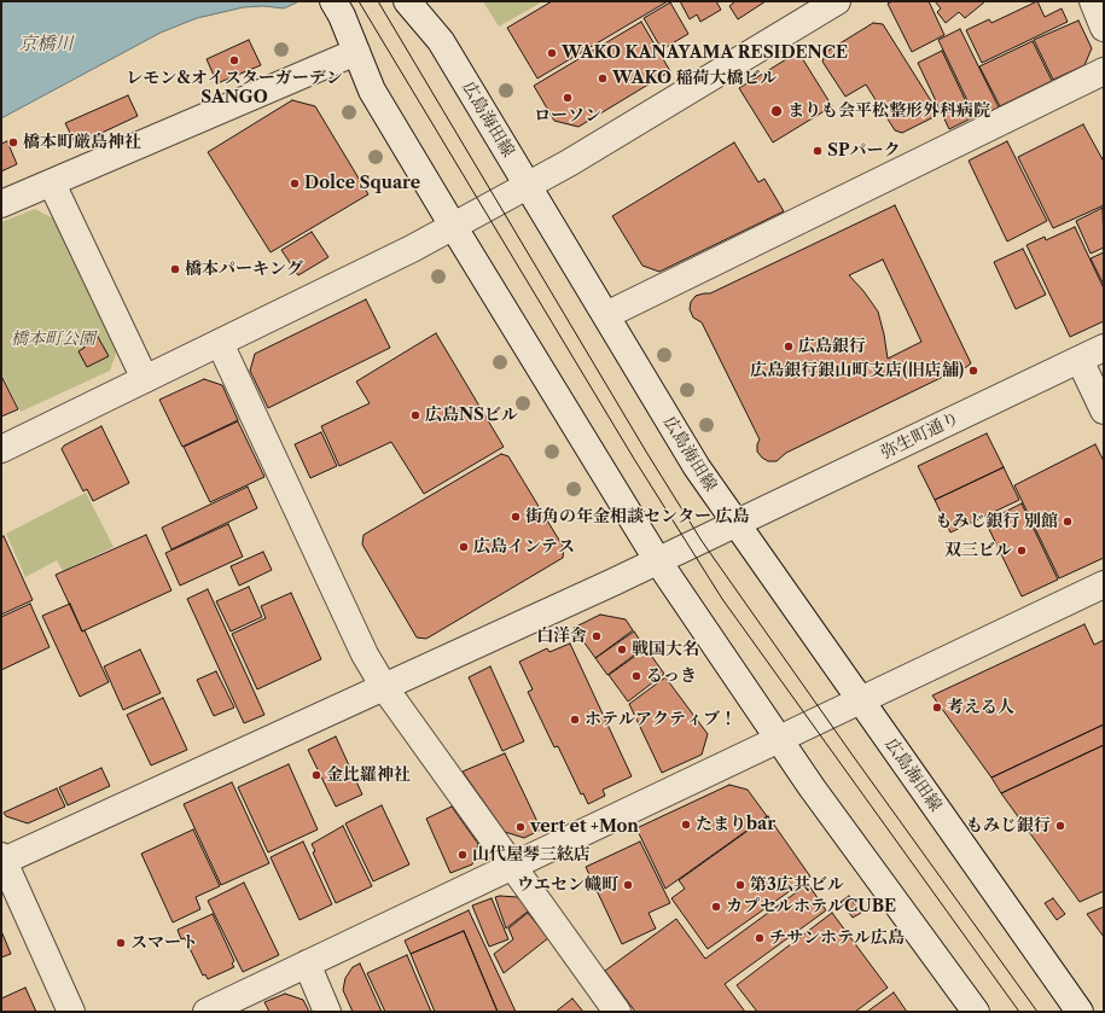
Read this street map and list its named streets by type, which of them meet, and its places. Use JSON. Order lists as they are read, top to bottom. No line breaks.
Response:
{"streets":{"street":["広島海田線","弥生町通り"]},"crossings":[["広島海田線","弥生町通り"]],"water":["京橋川"],"parks":["橋本町公園"],"places":["WAKO KANAYAMA RESIDENCE","レモン&オイスターガーデン SANGO","WAKO 稲荷大橋ビル","ローソン","まりも会平松整形外科病院","橋本町厳島神社","SPパーク","Dolce Square","橋本パーキング","広島銀行","広島銀行銀山町支店(旧店舗)","広島NSビル","街角の年金相談センター 広島","もみじ銀行 別館","広島インテス","双三ビル","白洋舎","戦国大名","るっき","考える人","ホテルアクティブ！","金比羅神社","たまりbar","もみじ銀行","vert et +Mon","山代屋琴三絃店","ウエセン幟町","第3広共ビル","カプセルホテルCUBE","チサンホテル広島","スマート"]}
